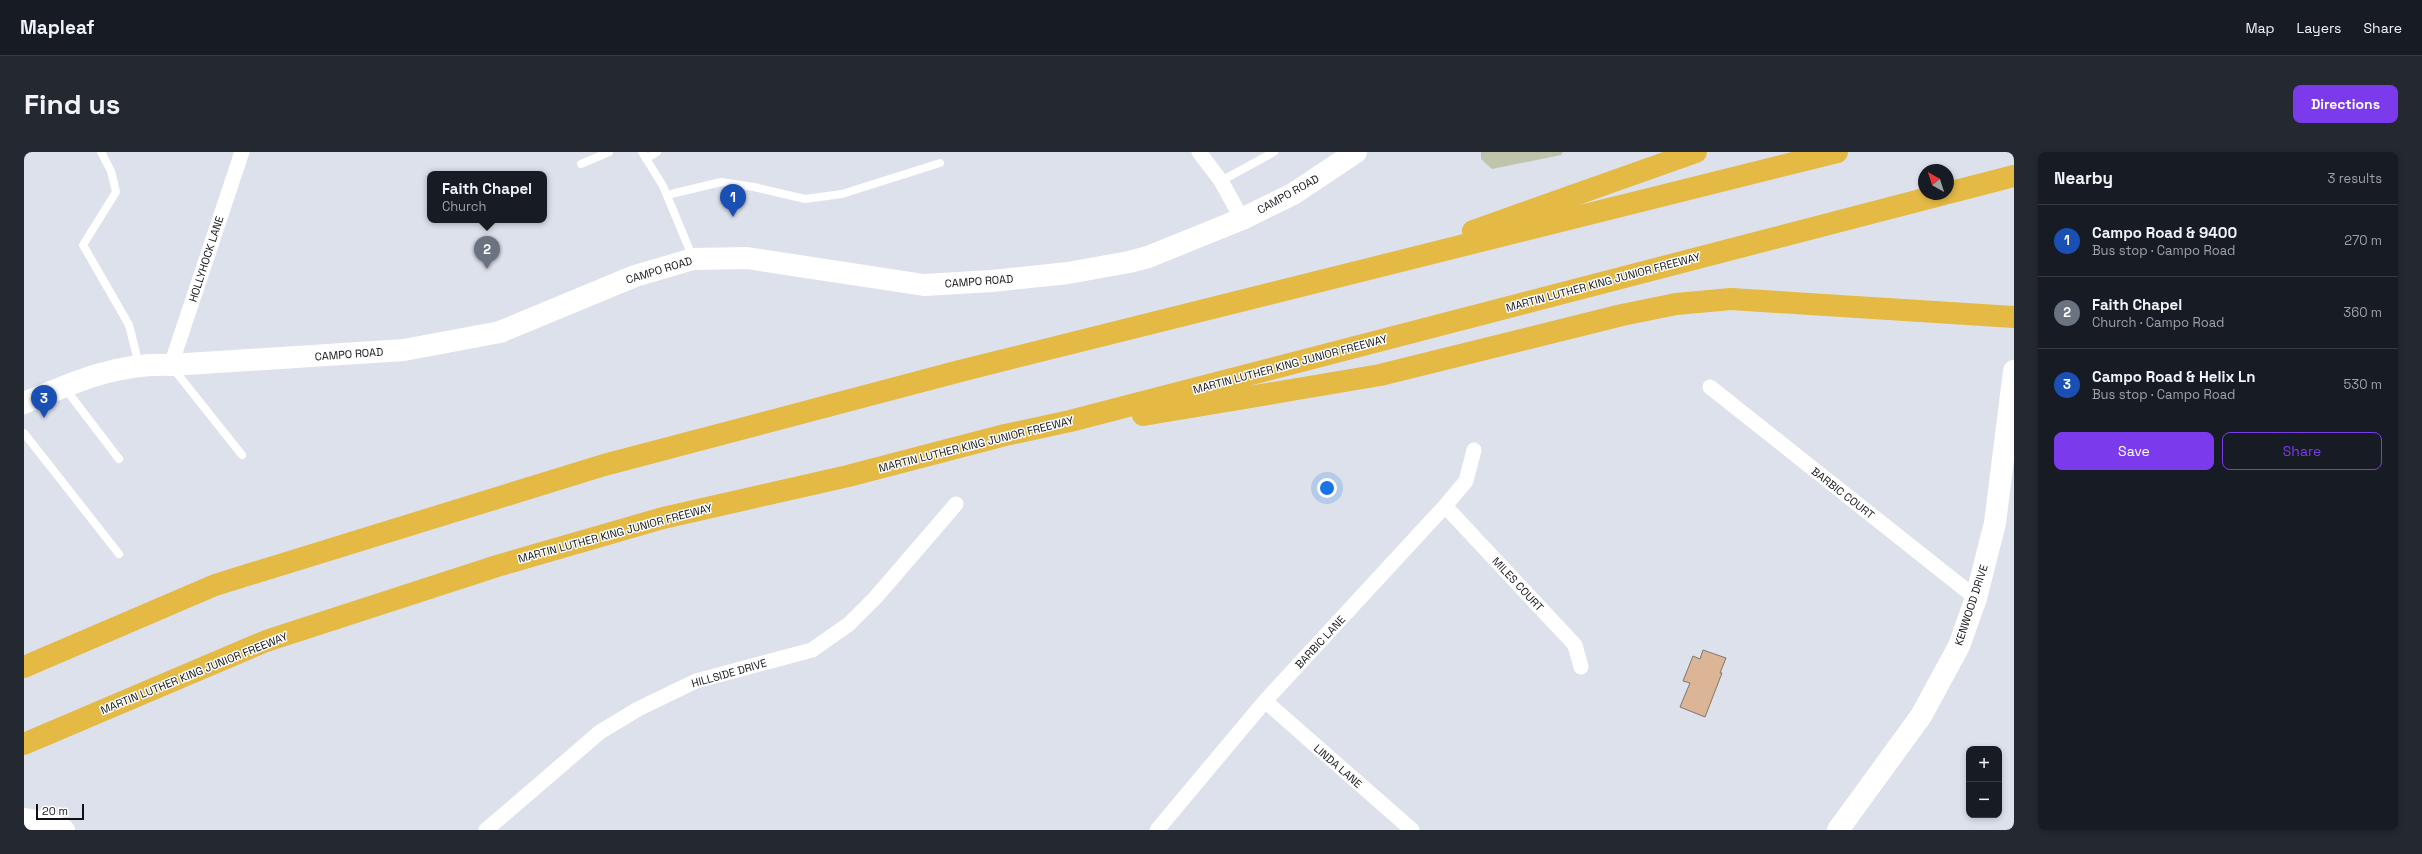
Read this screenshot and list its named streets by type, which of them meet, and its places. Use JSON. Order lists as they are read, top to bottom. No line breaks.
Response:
{"streets":{"highway":["MARTIN LUTHER KING JUNIOR FREEWAY"],"main road":["CAMPO ROAD","KENWOOD DRIVE"],"street":["HOLLYHOCK LANE","BARBIC COURT","MILES COURT","BARBIC LANE","HILLSIDE DRIVE","LINDA LANE"]},"crossings":[["CAMPO ROAD","HOLLYHOCK LANE"],["BARBIC COURT","KENWOOD DRIVE"],["MILES COURT","BARBIC LANE"],["BARBIC LANE","LINDA LANE"]],"scale_bar":"20 m","north":"top left","page":{"header":"Mapleaf","nav":["Map","Layers","Share"],"buttons":["Directions",["Save","Share"]],"title":"Find us","heading":["Nearby","3 results"],"popup":["Faith Chapel","Church"],"pins":["1","2","3"],"list":[{"mark":"1","name":"Campo Road & 9400","note":"Bus stop · Campo Road","value":"270 m"},{"mark":"2","name":"Faith Chapel","note":"Church · Campo Road","value":"360 m"},{"mark":"3","name":"Campo Road & Helix Ln","note":"Bus stop · Campo Road","value":"530 m"}],"map_buttons":["+","−"],"scale":"20 m"}}
